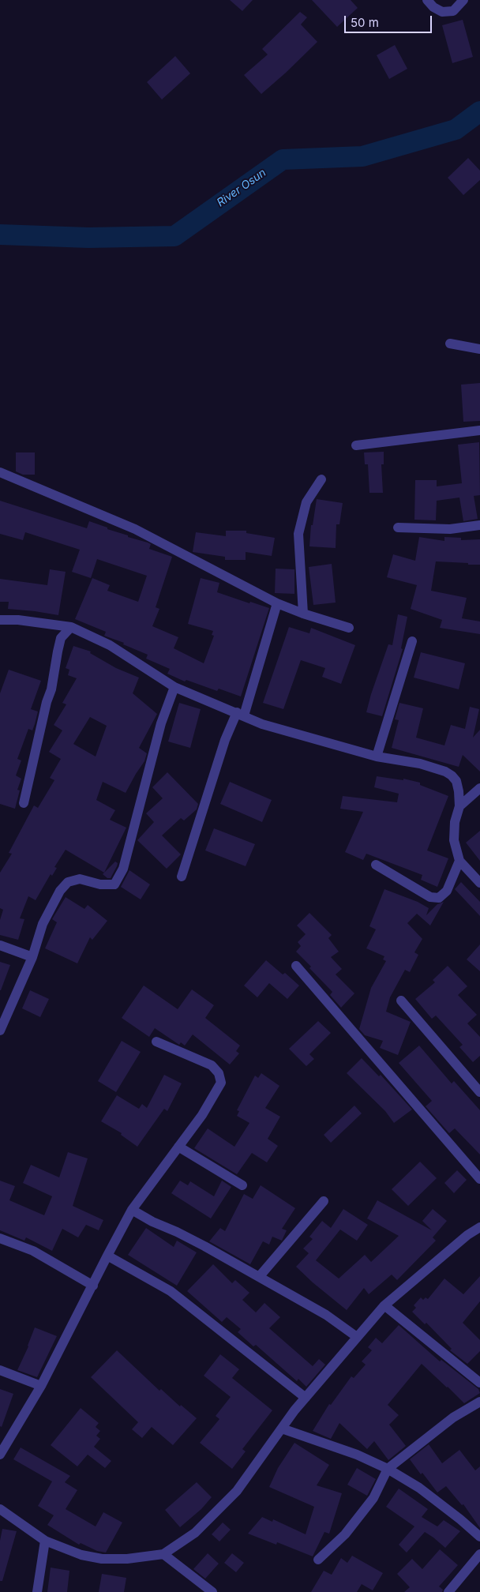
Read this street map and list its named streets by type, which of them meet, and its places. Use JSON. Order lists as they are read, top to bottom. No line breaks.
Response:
{"water":["River Osun"],"scale_bar":"50 m"}
